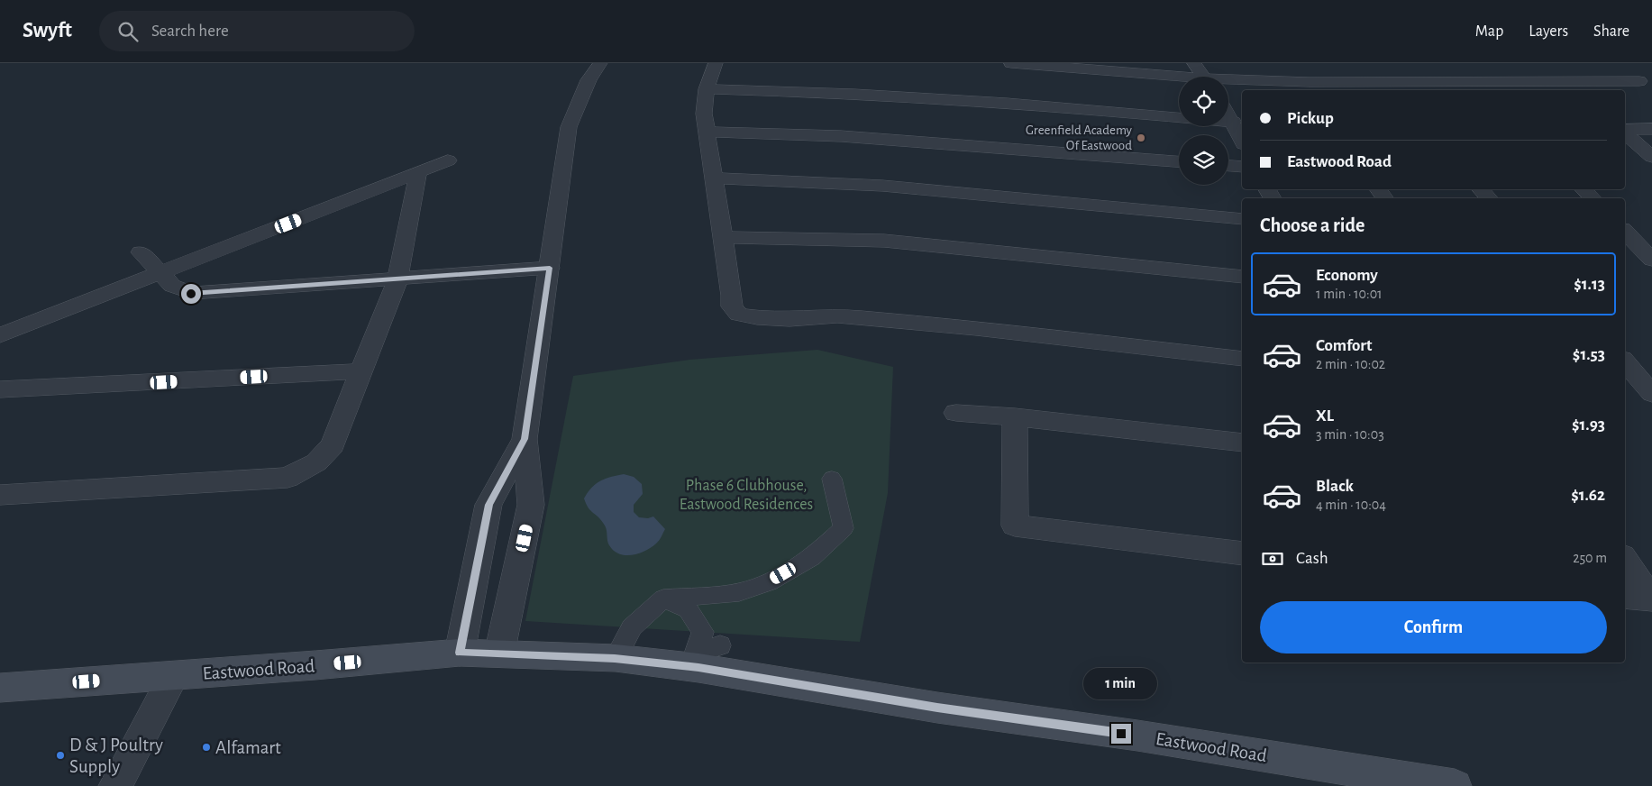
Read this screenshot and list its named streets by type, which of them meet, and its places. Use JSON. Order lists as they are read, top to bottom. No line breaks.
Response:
{"streets":{"main road":["Eastwood Road"]},"parks":["Phase 6 Clubhouse, Eastwood Residences"],"places":["Greenfield Academy Of Eastwood","Alfamart","D & J Poultry Supply"],"page":{"header":"Swyft","search":"Search here","nav":["Map","Layers","Share"],"banner":["Pickup","Eastwood Road"],"heading":"Choose a ride","list":[{"name":"Economy","note":"1 min · 10:01","value":"$1.13"},{"name":"Comfort","note":"2 min · 10:02","value":"$1.53"},{"name":"XL","note":"3 min · 10:03","value":"$1.93"},{"name":"Black","note":"4 min · 10:04","value":"$1.62"}],"pay":["Cash","250 m"],"buttons":"Confirm","bubble":"1 min"}}
